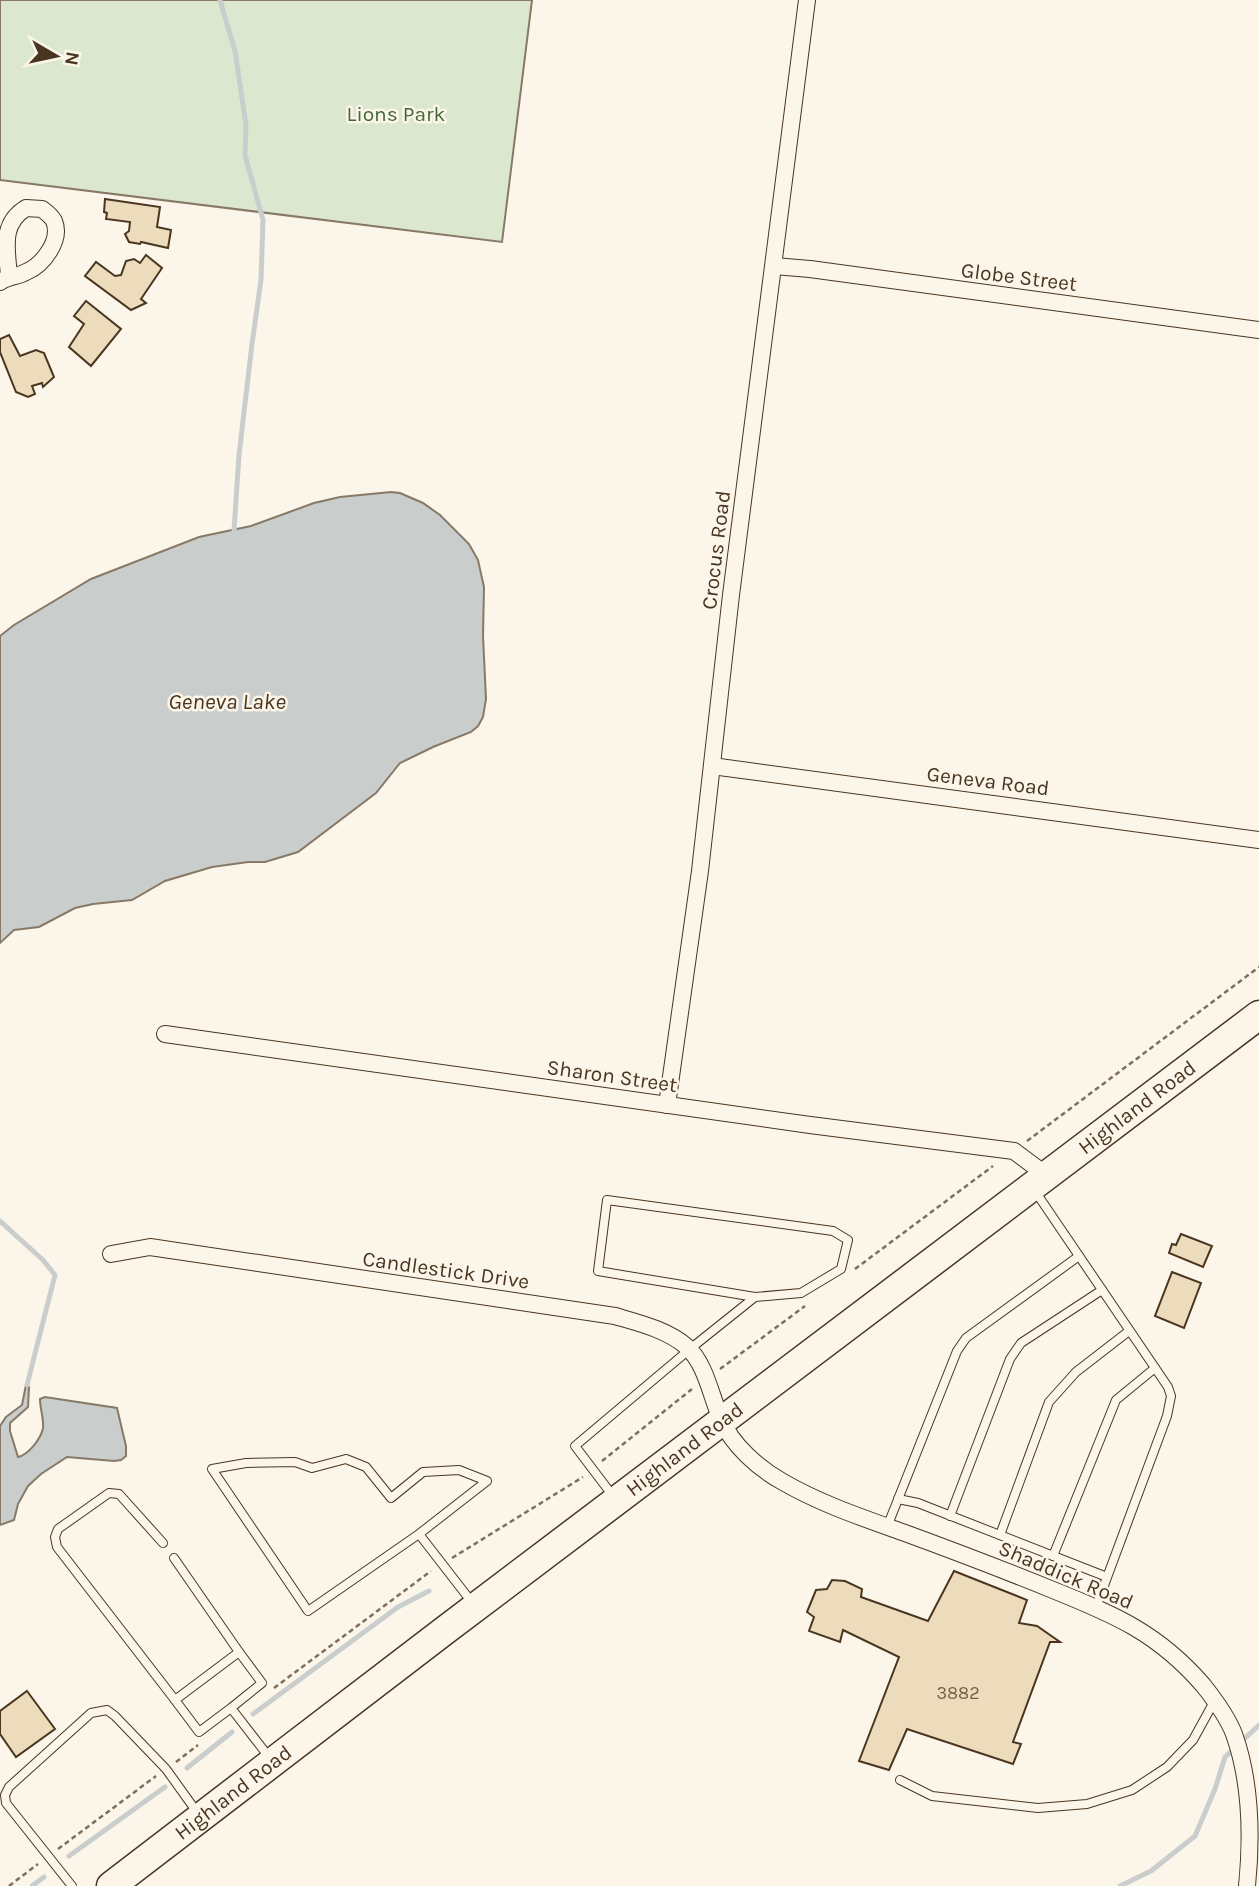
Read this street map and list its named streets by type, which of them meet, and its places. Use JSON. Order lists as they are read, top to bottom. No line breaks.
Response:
{"streets":{"highway":["Highland Road"],"street":["Globe Street","Crocus Road","Geneva Road","Sharon Street","Candlestick Drive","Shaddick Road"]},"crossings":[["Globe Street","Crocus Road"],["Crocus Road","Geneva Road"],["Crocus Road","Sharon Street"],["Sharon Street","Highland Road"],["Highland Road","Shaddick Road"]],"water":["Geneva Lake"],"parks":["Lions Park"],"house_numbers":["3882"],"north":"right"}
